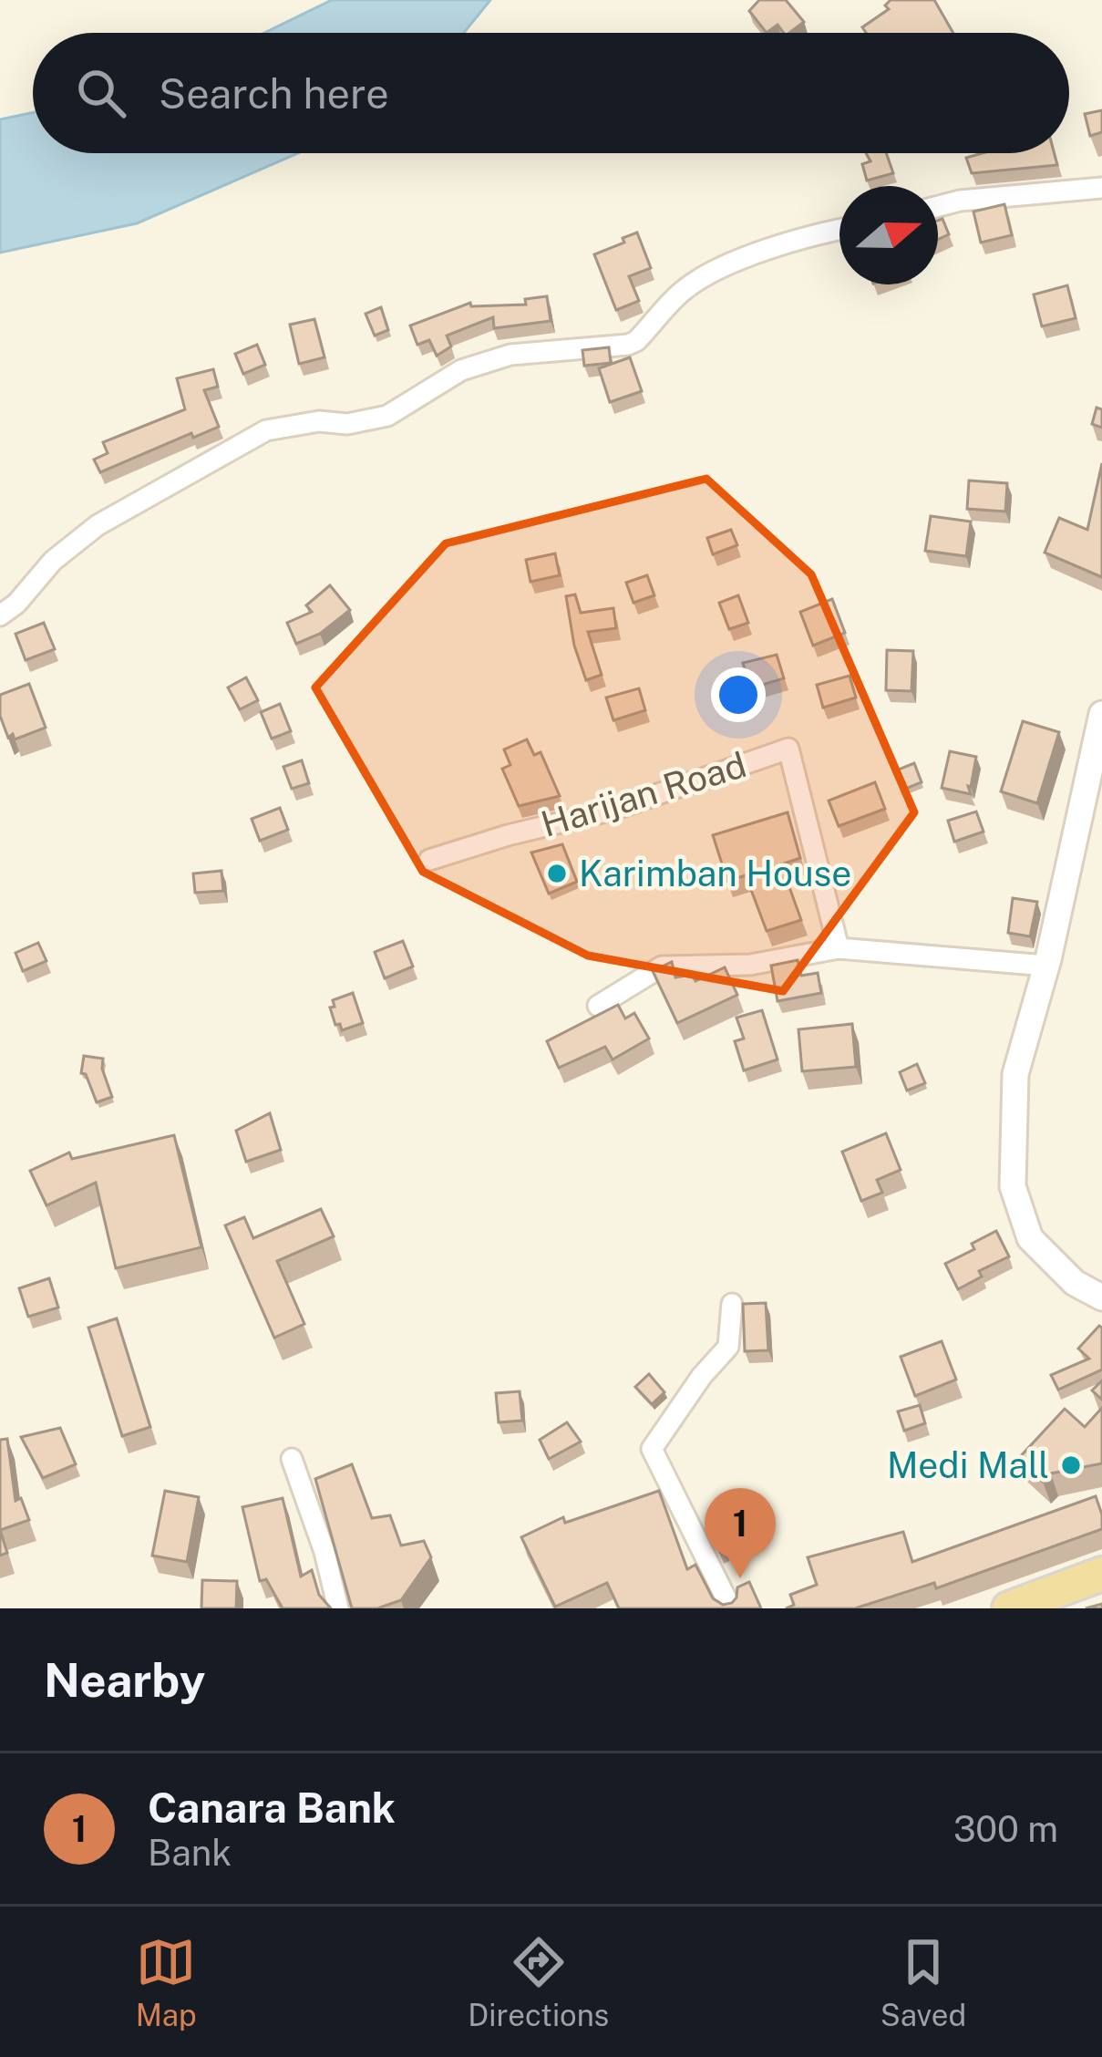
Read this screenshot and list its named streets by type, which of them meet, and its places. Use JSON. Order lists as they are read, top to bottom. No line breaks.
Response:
{"streets":{"street":["Harijan Road"]},"places":["Karimban House","Medi Mall"],"north":"right","page":{"search":"Search here","pins":"1","heading":"Nearby","list":[{"mark":"1","name":"Canara Bank","note":"Bank","value":"300 m"}],"nav":["Map","Directions","Saved"]}}
